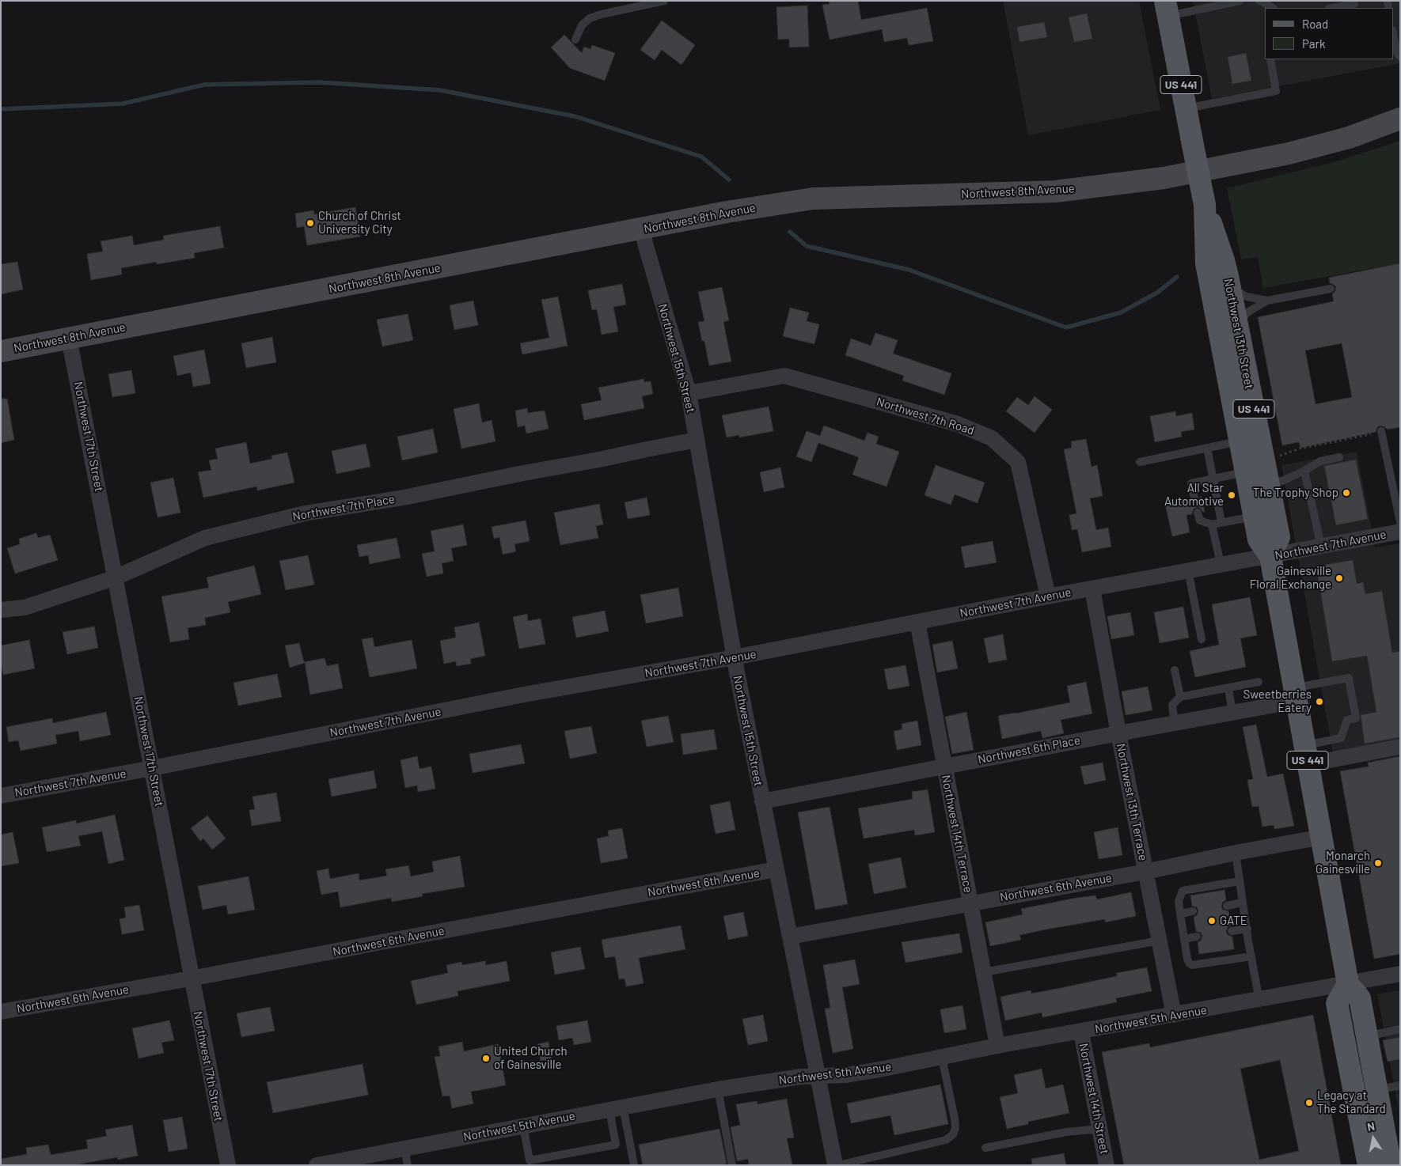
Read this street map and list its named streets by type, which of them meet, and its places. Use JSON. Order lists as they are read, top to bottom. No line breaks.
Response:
{"streets":{"main road":["US 441","Northwest 13th Street"],"street":["Northwest 8th Avenue","Northwest 15th Street","Northwest 7th Road","Northwest 17th Street","Northwest 7th Place","Northwest 7th Avenue","Northwest 6th Place","Northwest 13th Terrace","Northwest 14th Terrace","Northwest 6th Avenue","Northwest 5th Avenue","Northwest 14th Street"]},"crossings":[["Northwest 8th Avenue","Northwest 15th Street"],["Northwest 8th Avenue","Northwest 17th Street"],["Northwest 13th Street","Northwest 7th Avenue"],["Northwest 13th Street","Northwest 6th Place"],["Northwest 13th Street","Northwest 6th Avenue"],["Northwest 13th Street","Northwest 5th Avenue"],["Northwest 15th Street","Northwest 7th Road"],["Northwest 15th Street","Northwest 7th Place"],["Northwest 15th Street","Northwest 7th Avenue"],["Northwest 15th Street","Northwest 6th Place"],["Northwest 15th Street","Northwest 6th Avenue"],["Northwest 15th Street","Northwest 5th Avenue"],["Northwest 7th Road","Northwest 7th Avenue"],["Northwest 17th Street","Northwest 7th Place"],["Northwest 17th Street","Northwest 7th Avenue"],["Northwest 17th Street","Northwest 6th Avenue"],["Northwest 7th Avenue","Northwest 13th Terrace"],["Northwest 7th Avenue","Northwest 14th Terrace"],["Northwest 6th Place","Northwest 13th Terrace"],["Northwest 6th Place","Northwest 14th Terrace"],["Northwest 13th Terrace","Northwest 6th Avenue"],["Northwest 13th Terrace","Northwest 5th Avenue"],["Northwest 14th Terrace","Northwest 6th Avenue"],["Northwest 14th Terrace","Northwest 5th Avenue"],["Northwest 5th Avenue","Northwest 14th Street"]],"places":["Church of Christ University City","The Trophy Shop","All Star Automotive","Gainesville Floral Exchange","Sweetberries Eatery","Monarch Gainesville","GATE","United Church of Gainesville","Legacy at The Standard"],"legend":["Road","Park"],"north":"top"}
